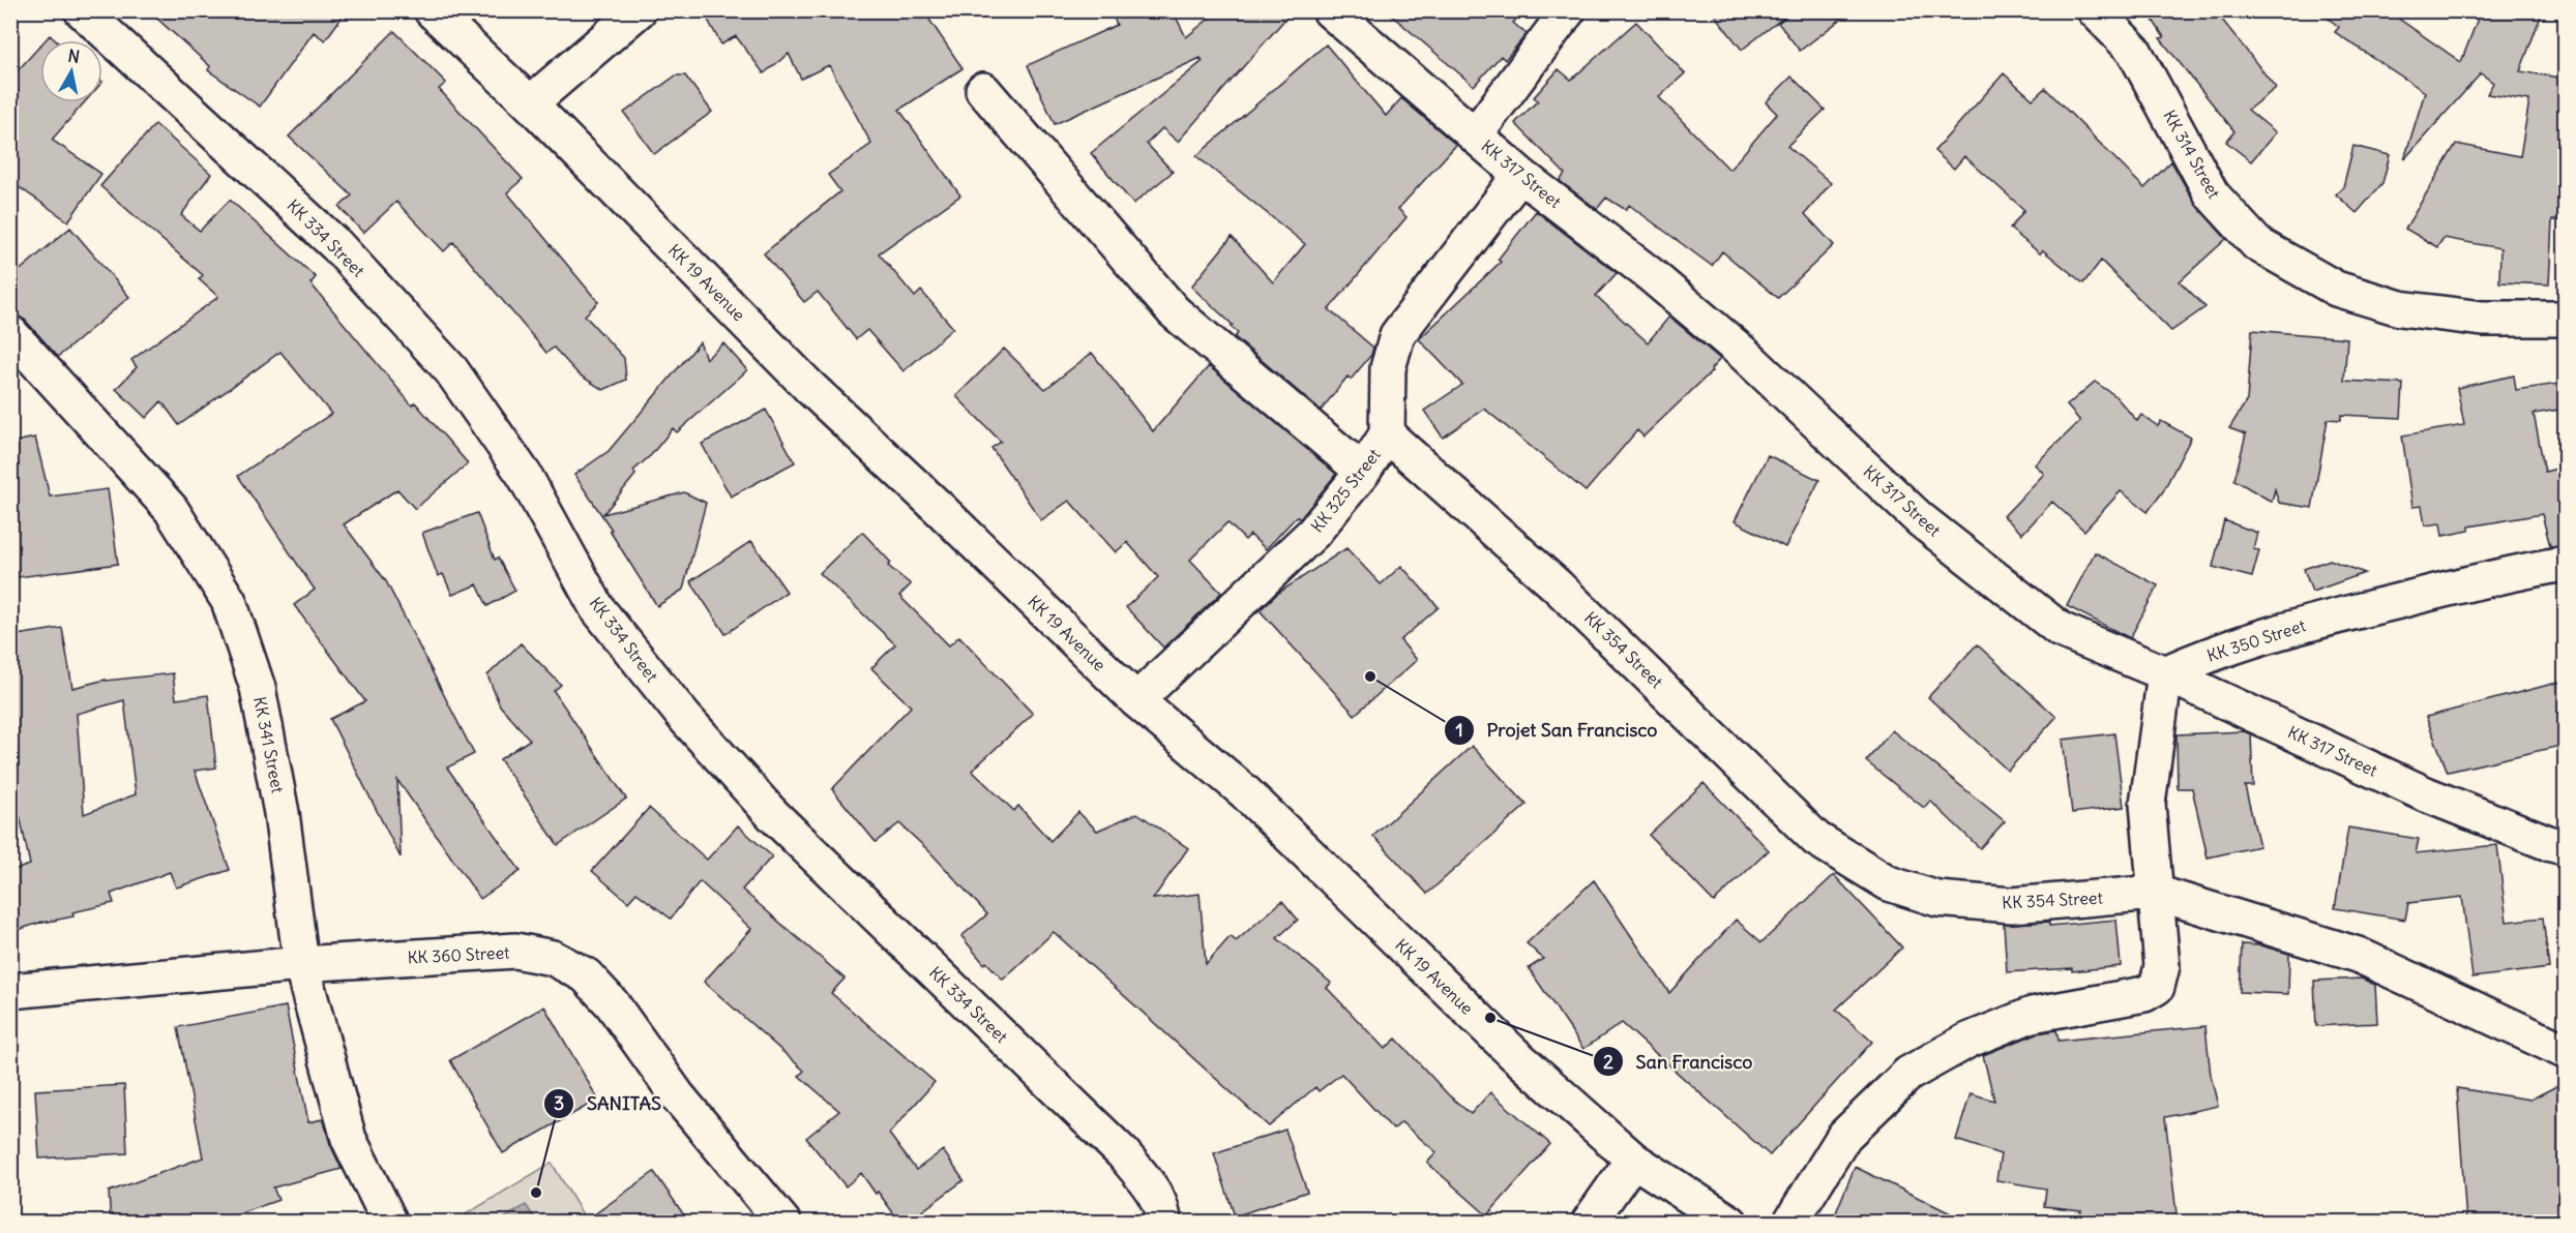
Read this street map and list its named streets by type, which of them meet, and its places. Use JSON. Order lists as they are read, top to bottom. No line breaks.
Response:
{"streets":{"street":["KK 314 Street","KK 317 Street","KK 334 Street","KK 19 Avenue","KK 325 Street","KK 350 Street","KK 354 Street","KK 341 Street","KK 360 Street"]},"crossings":[["KK 317 Street","KK 325 Street"],["KK 317 Street","KK 350 Street"],["KK 19 Avenue","KK 325 Street"],["KK 325 Street","KK 354 Street"],["KK 341 Street","KK 360 Street"]],"places":["Projet San Francisco","San Francisco","SANITAS"],"north":"top"}
